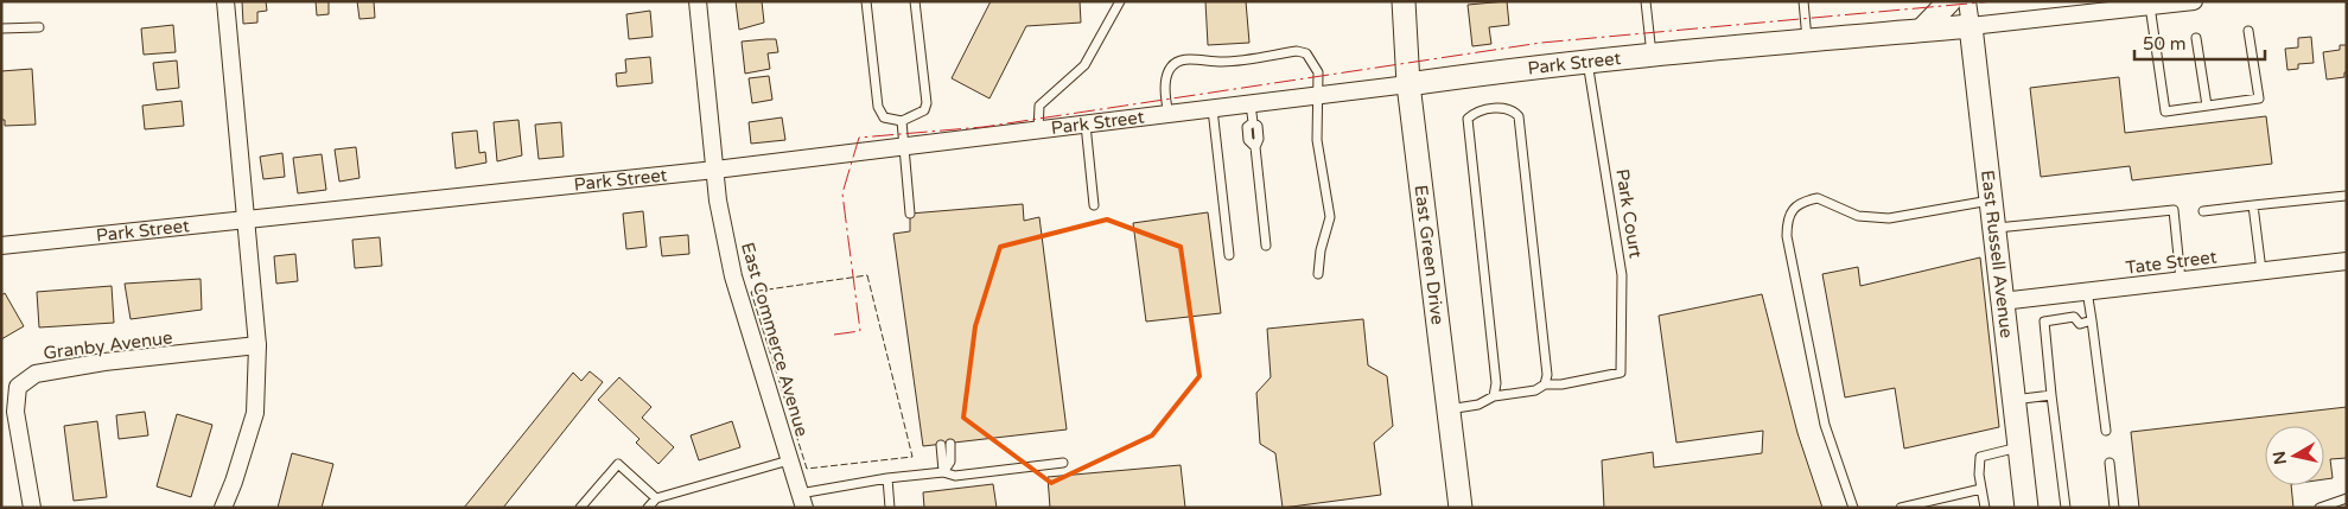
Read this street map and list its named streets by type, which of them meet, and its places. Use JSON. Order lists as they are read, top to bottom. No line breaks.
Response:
{"streets":{"main road":["Park Street","East Green Drive","East Russell Avenue"],"street":["Tate Street","East Commerce Avenue","Granby Avenue"],"lane":["Park Court"]},"crossings":[["Park Street","Park Court"],["Park Street","East Green Drive"],["Park Street","East Russell Avenue"],["Park Street","East Commerce Avenue"],["East Russell Avenue","Tate Street"]],"scale_bar":"50 m","north":"left"}
